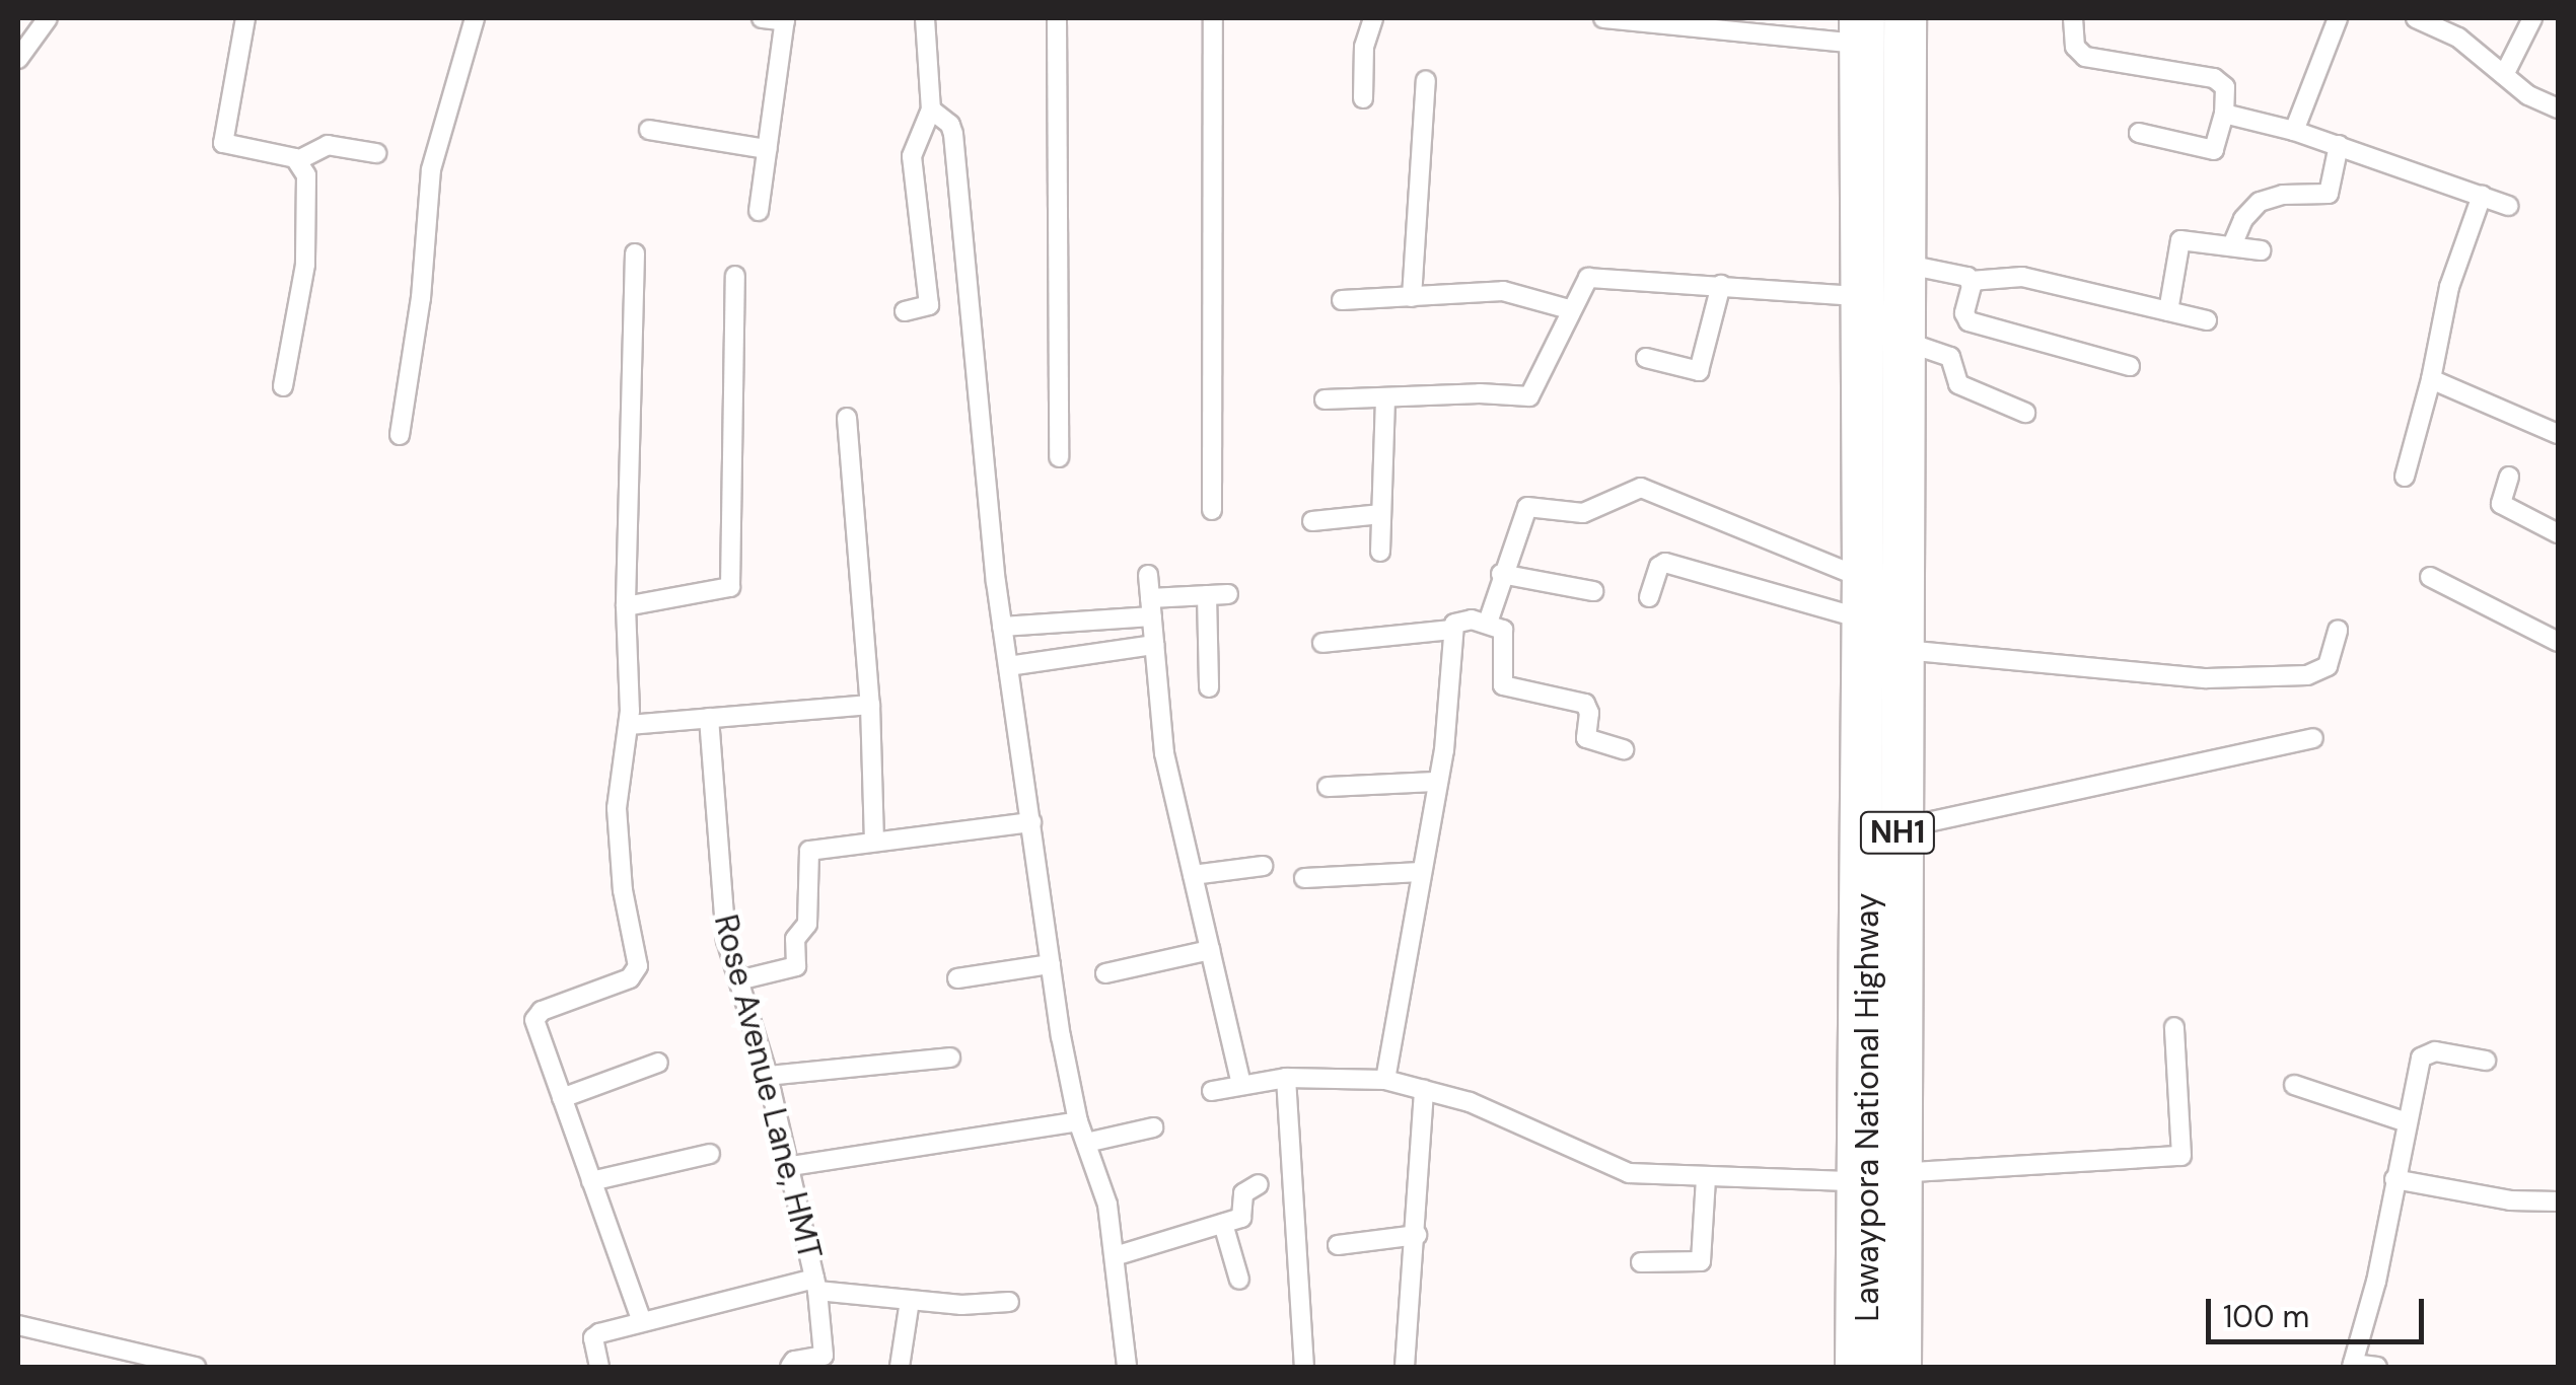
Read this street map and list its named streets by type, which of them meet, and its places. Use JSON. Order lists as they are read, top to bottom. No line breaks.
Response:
{"streets":{"highway":["NH1","Lawaypora National Highway"],"street":["Rose Avenue Lane, HMT"]},"crossings":[["NH1","Lawaypora National Highway"]],"scale_bar":"100 m"}
